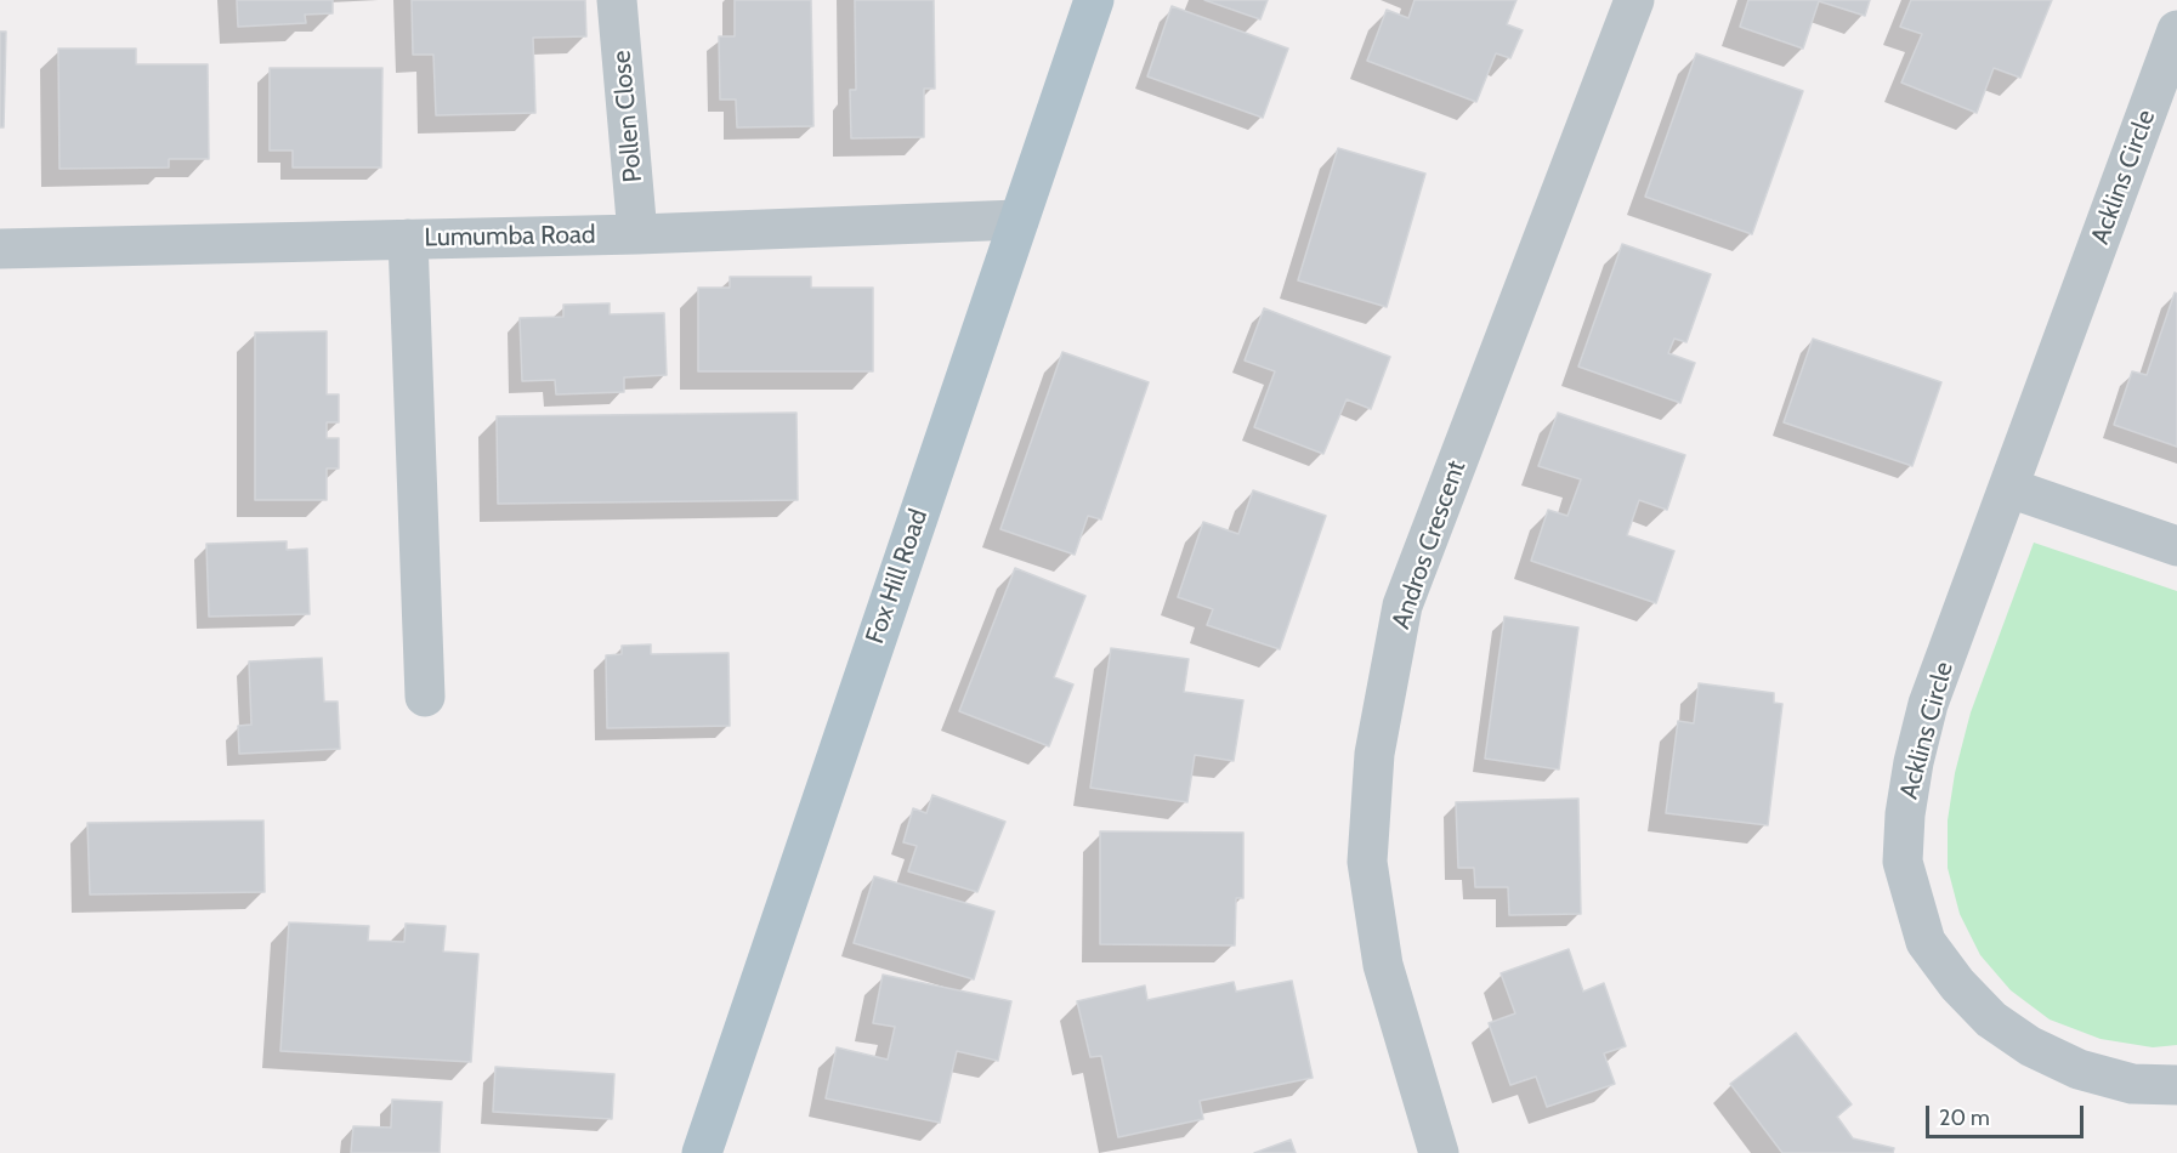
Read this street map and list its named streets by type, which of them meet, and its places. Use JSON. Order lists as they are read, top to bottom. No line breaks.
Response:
{"streets":{"main road":["Fox Hill Road"],"street":["Pollen Close","Acklins Circle","Lumumba Road","Andros Crescent"]},"crossings":[["Pollen Close","Lumumba Road"],["Lumumba Road","Fox Hill Road"]],"scale_bar":"20 m"}
